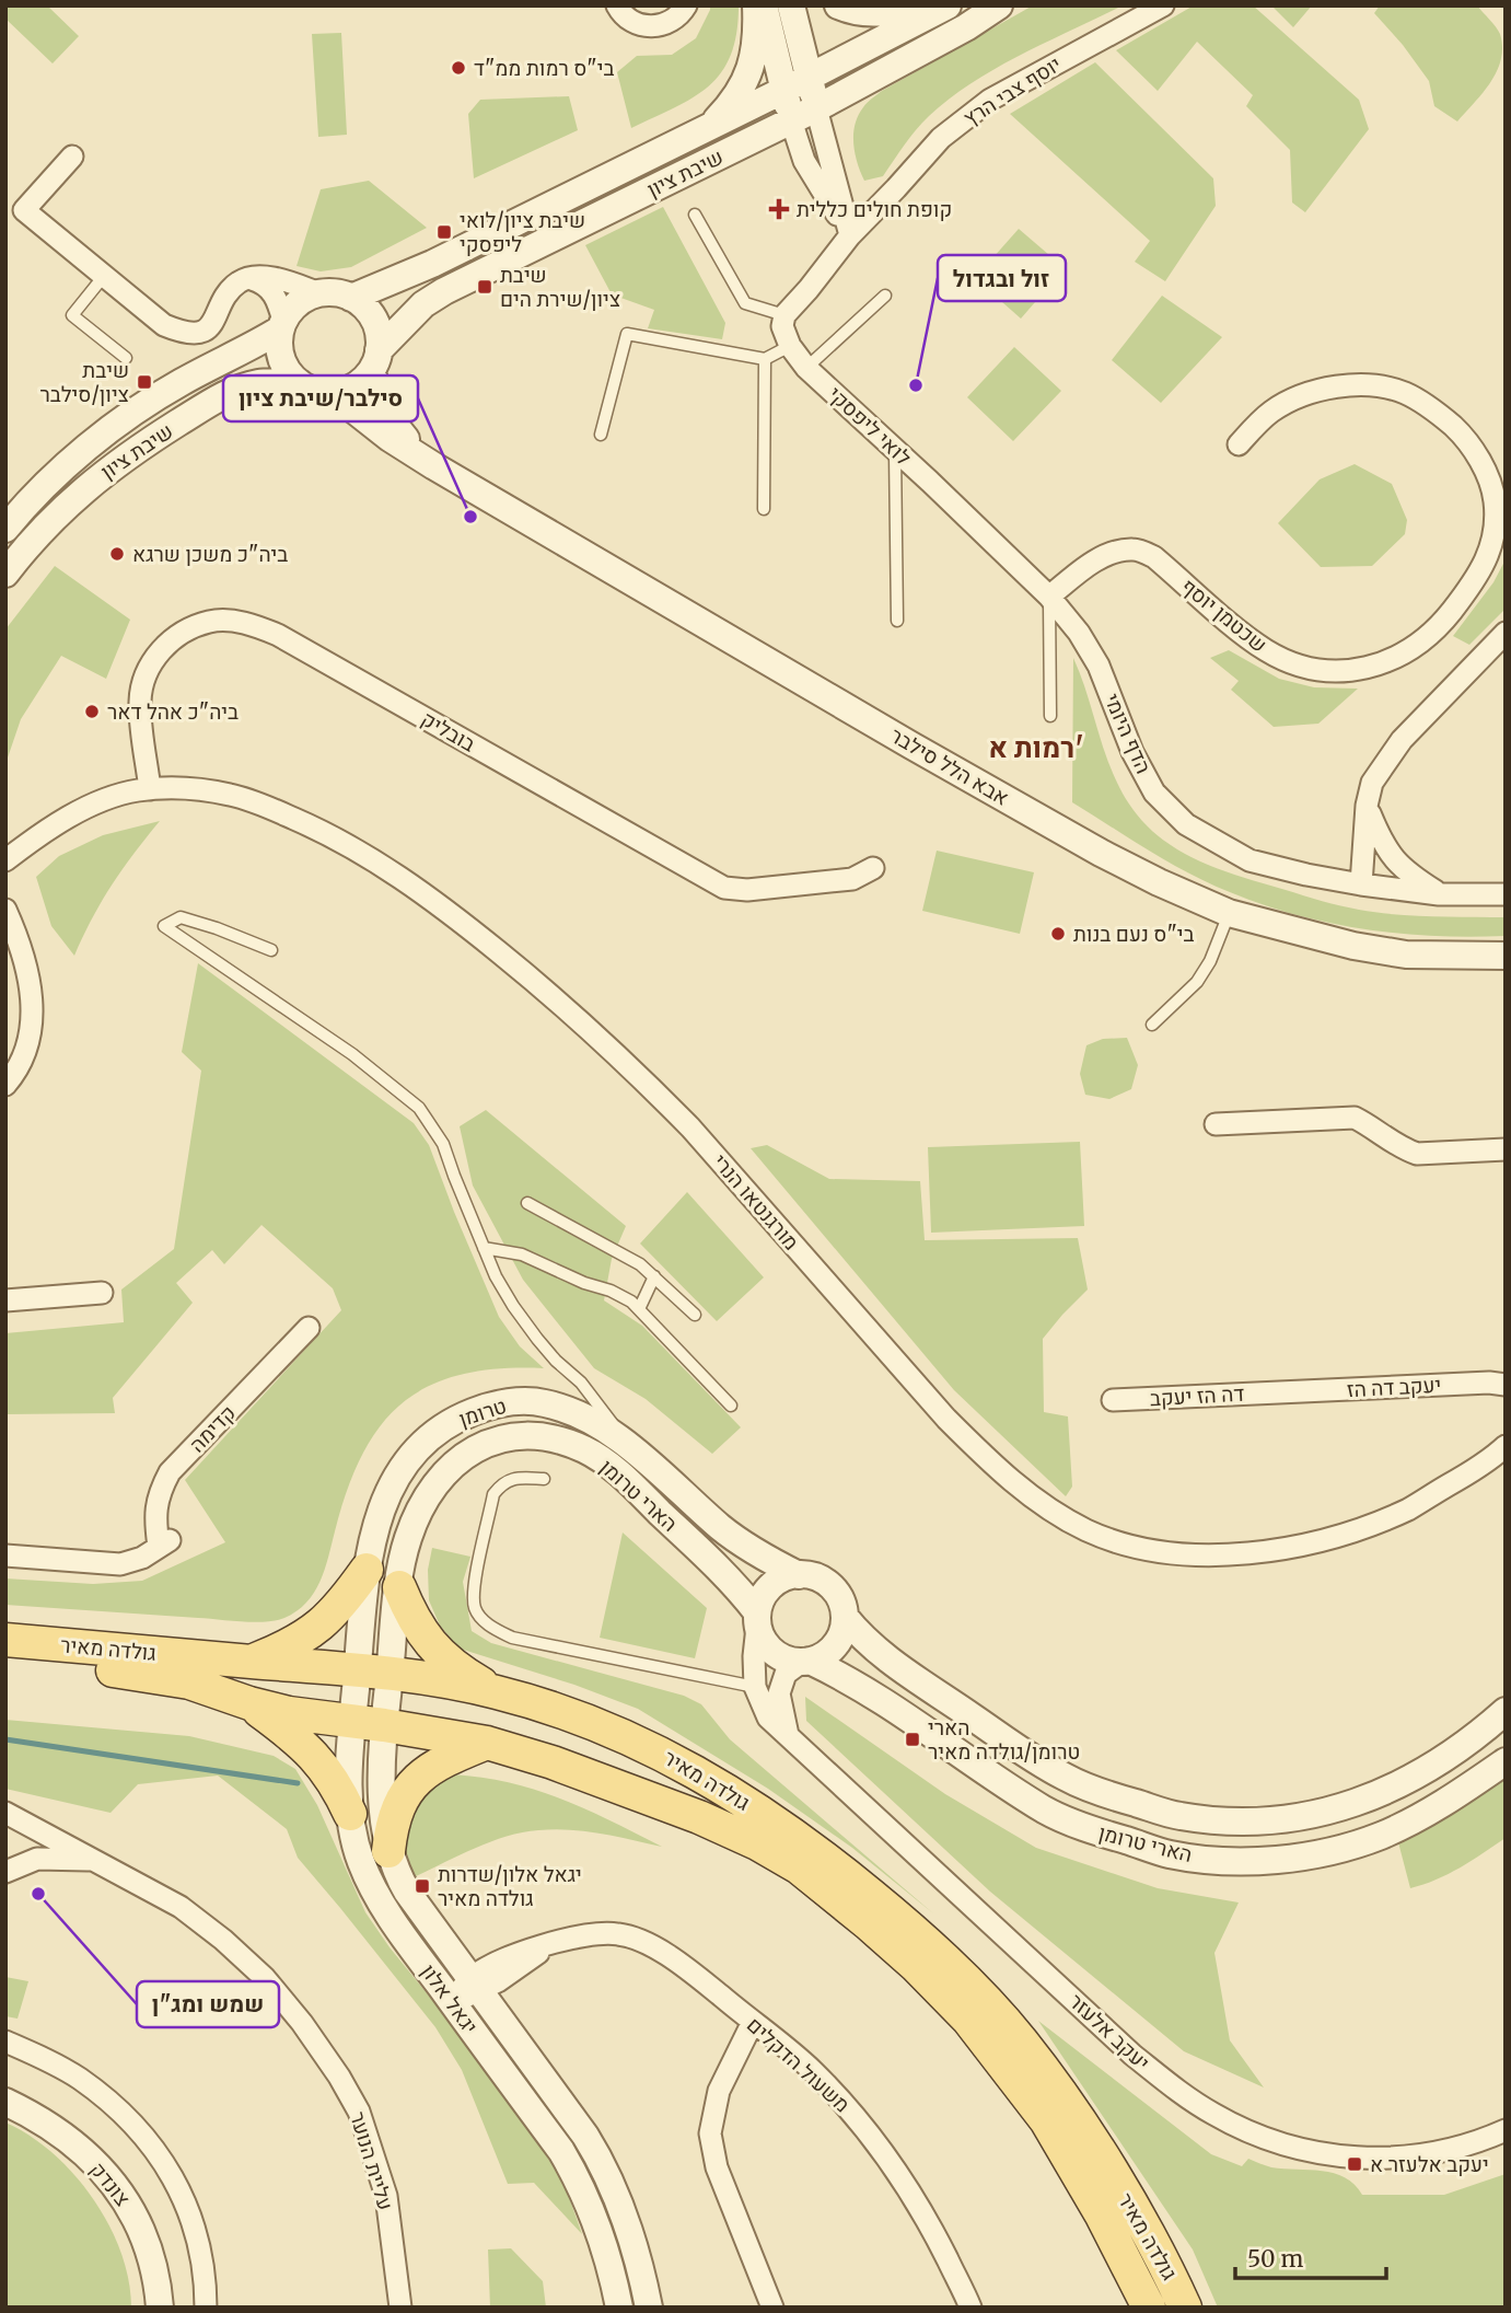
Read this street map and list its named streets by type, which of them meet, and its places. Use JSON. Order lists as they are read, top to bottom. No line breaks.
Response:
{"streets":{"main road":["גולדה מאיר"],"street":["יוסף צבי הרץ","שיבת ציון","לואי ליפסקי","שכטמן יוסף","בובליק","הדף היומי","אבא הלל סילבר","מורגנטאו הנרי","יעקב דה הז","דה הז יעקב","טרומן","קדימה","הארי טרומן","יגאל אלון","יעקב אלעזר","משעול הדקלים","עליית הנוער","צונדק"]},"crossings":[["שיבת ציון","אבא הלל סילבר"],["לואי ליפסקי","שכטמן יוסף"],["לואי ליפסקי","הדף היומי"],["שכטמן יוסף","הדף היומי"],["בובליק","מורגנטאו הנרי"],["יעקב דה הז","דה הז יעקב"],["טרומן","הארי טרומן"],["הארי טרומן","גולדה מאיר"],["הארי טרומן","יגאל אלון"],["הארי טרומן","יעקב אלעזר"],["גולדה מאיר","יגאל אלון"],["יגאל אלון","משעול הדקלים"]],"districts":["רמות א'"],"places":{"other":["בי\"ס רמות ממ\"ד","זול ובגדול","סילבר/שיבת ציון","ביה\"כ משכן שרגא","ביה\"כ אהל דאר","בי\"ס נעם בנות","שמש ומג\"ן"],"health":["קופת חולים כללית"],"transit":["שיבת ציון/לואי ליפסקי","שיבת ציון/שירת הים","שיבת ציון/סילבר","הארי טרומן/גולדה מאיר","יגאל אלון/שדרות גולדה מאיר","יעקב אלעזר א"]},"scale_bar":"50 m"}
